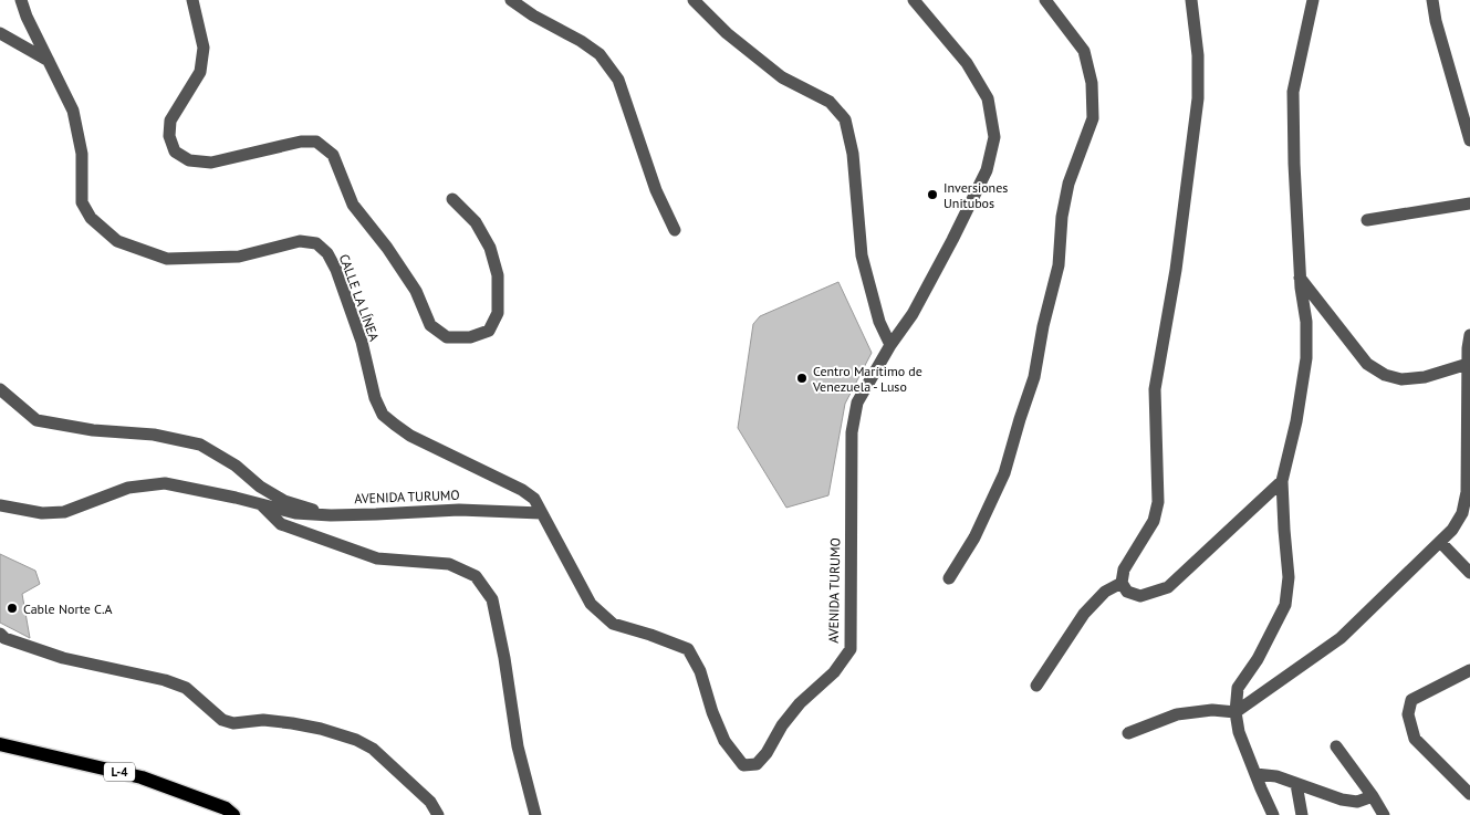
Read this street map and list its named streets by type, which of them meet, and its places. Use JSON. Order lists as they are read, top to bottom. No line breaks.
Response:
{"streets":{"main road":["L-4"],"street":["CALLE LA LÍNEA","AVENIDA TURUMO"]},"crossings":[["CALLE LA LÍNEA","AVENIDA TURUMO"]],"places":["Inversiones Unitubos","Centro Marítimo de Venezuela - Luso","Cable Norte C.A"]}
